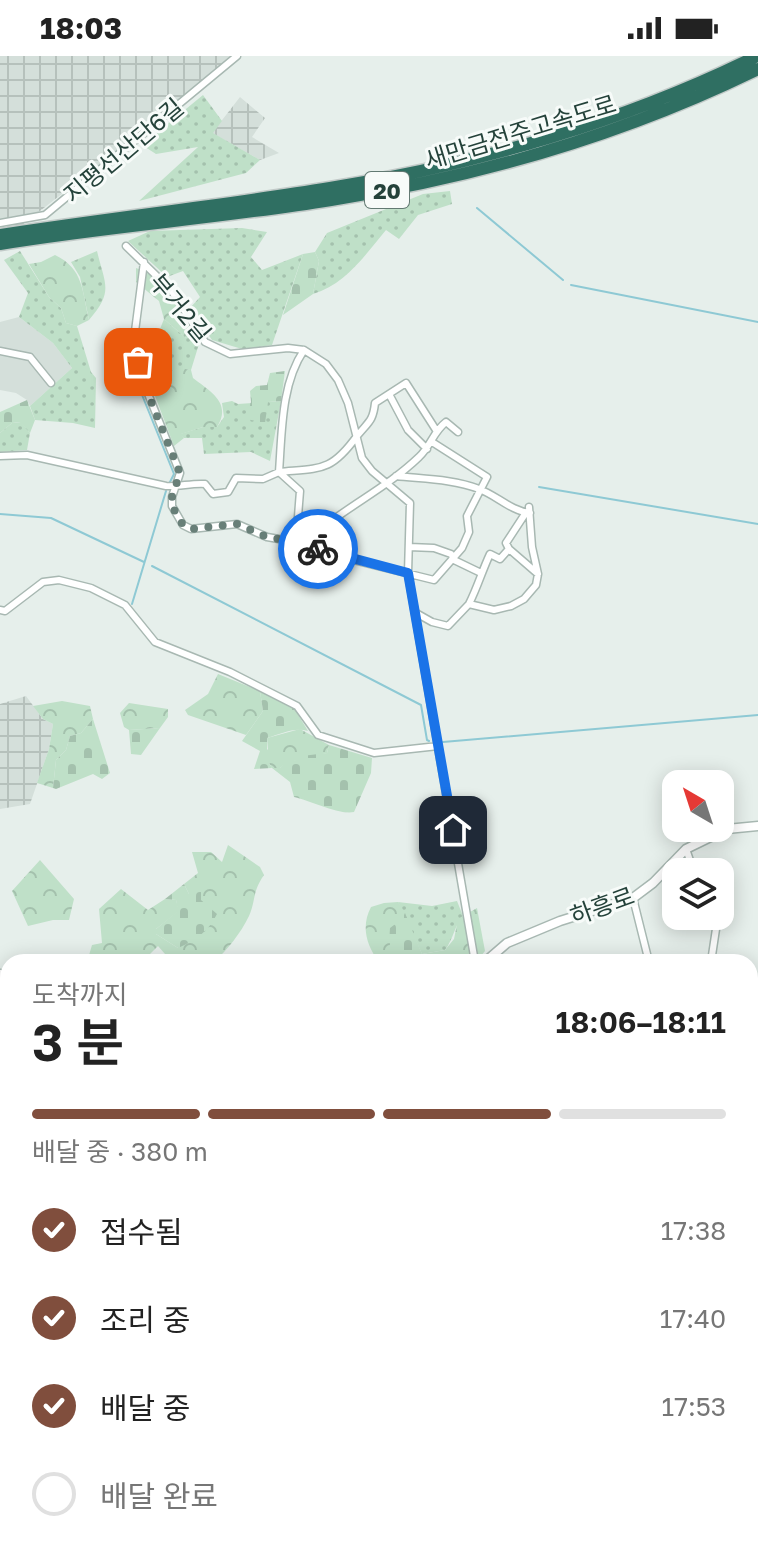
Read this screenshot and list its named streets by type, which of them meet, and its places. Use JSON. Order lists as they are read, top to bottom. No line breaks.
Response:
{"streets":{"highway":["새만금전주고속도로","20"],"street":["지평선산단6길","부거2길","하흥로"]},"north":"top left","page":{"status":"18:03","heading":["3 분","도착까지","18:06–18:11"],"bar":"배달 중 · 380 m","list":[["접수됨","17:38"],["조리 중","17:40"],["배달 중","17:53"],"배달 완료"]}}
